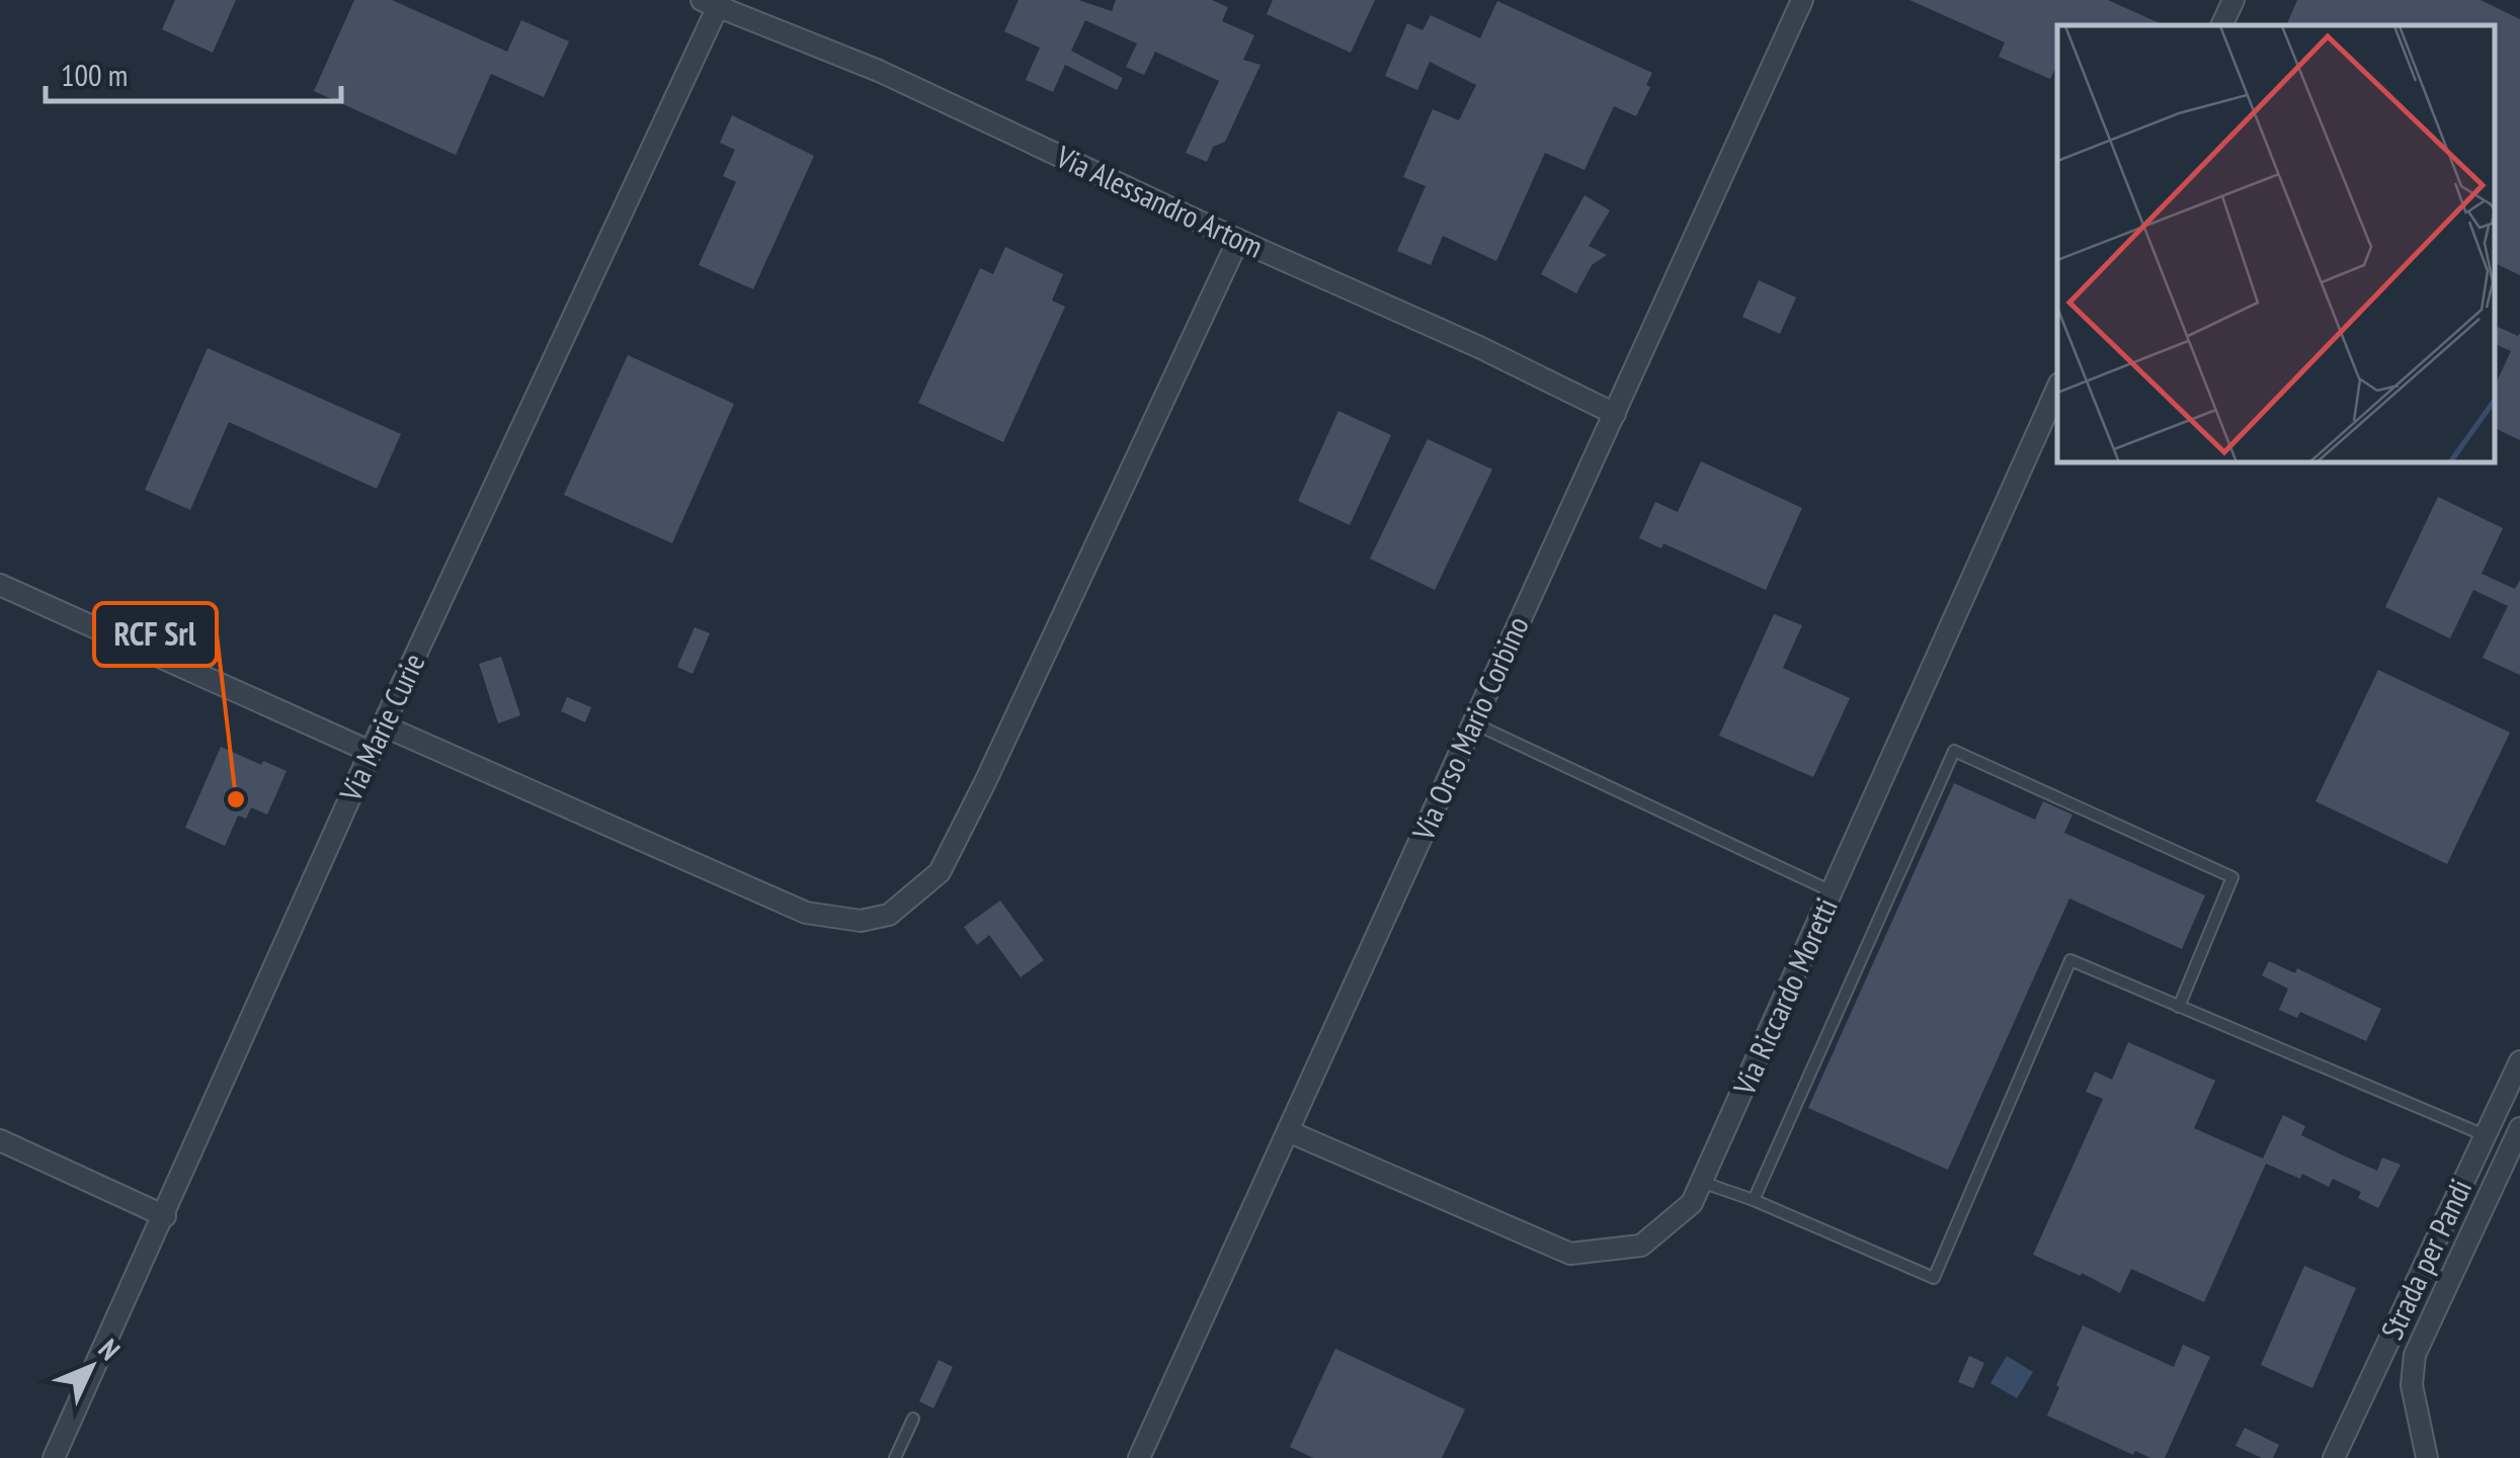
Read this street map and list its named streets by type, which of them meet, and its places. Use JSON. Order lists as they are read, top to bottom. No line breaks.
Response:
{"streets":{"street":["Via Alessandro Artom","Via Marie Curie","Via Orso Mario Corbino","Via Riccardo Moretti","Strada per Pandi"]},"crossings":[["Via Alessandro Artom","Via Marie Curie"],["Via Alessandro Artom","Via Orso Mario Corbino"],["Via Orso Mario Corbino","Via Riccardo Moretti"]],"places":["RCF Srl"],"scale_bar":"100 m","north":"top right"}
